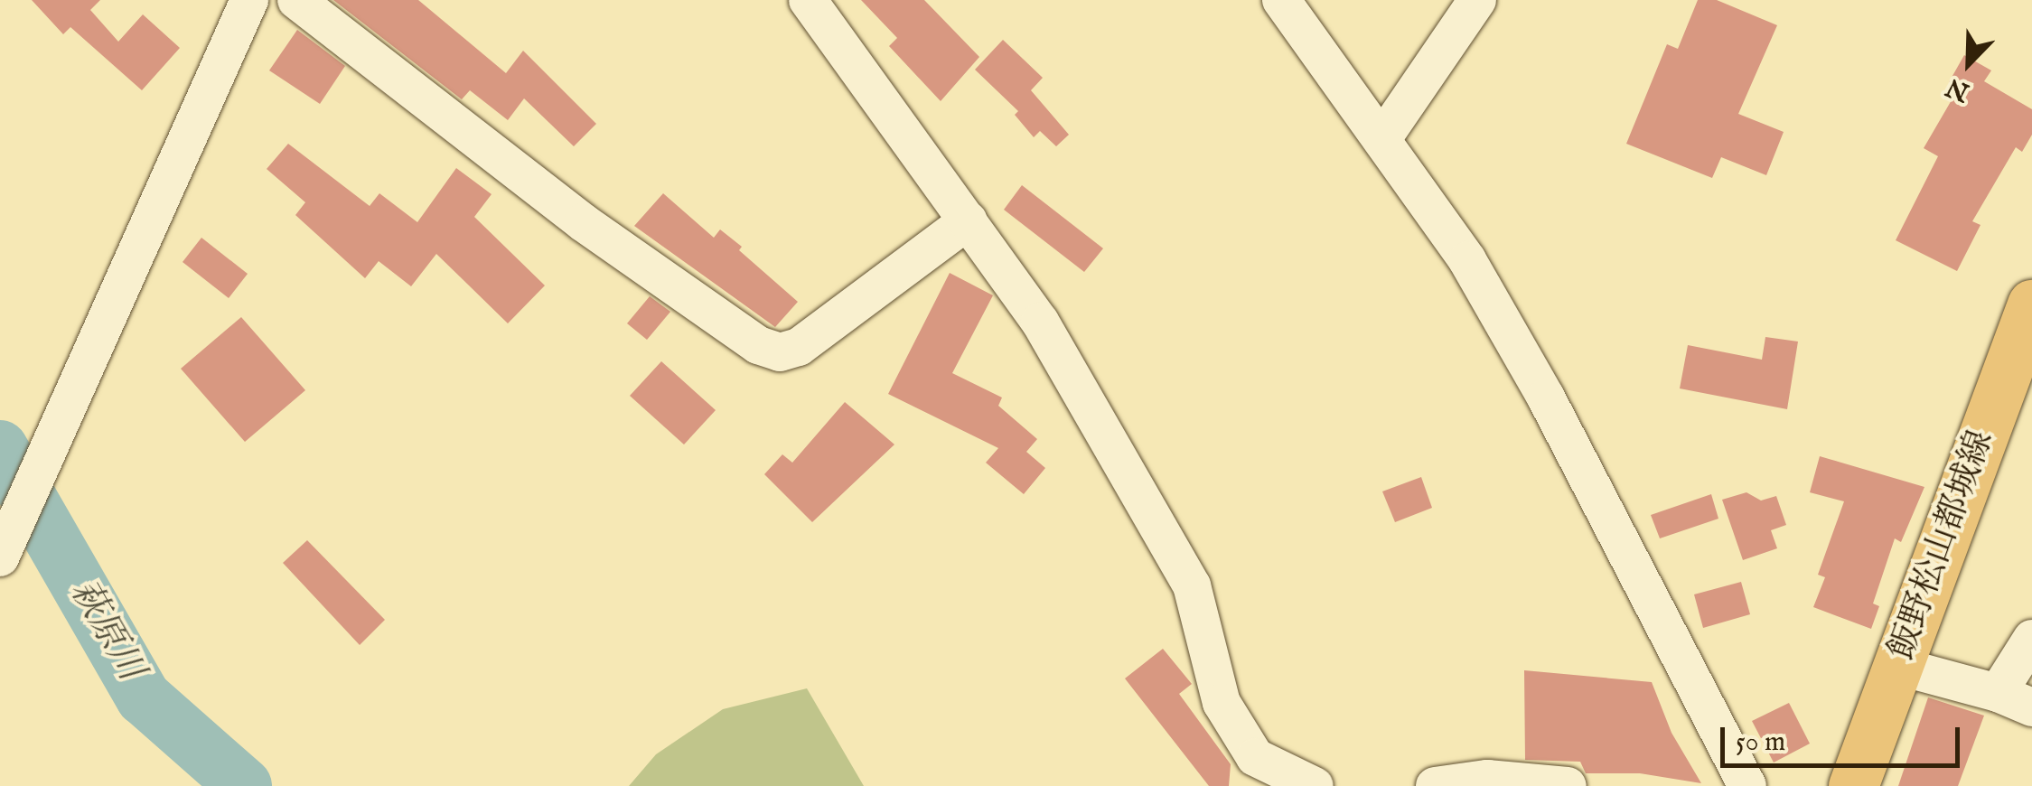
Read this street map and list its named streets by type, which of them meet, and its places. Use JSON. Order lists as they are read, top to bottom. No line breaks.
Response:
{"streets":{"main road":["飯野松山都城線"]},"water":["萩原川"],"scale_bar":"50 m","north":"bottom left"}
